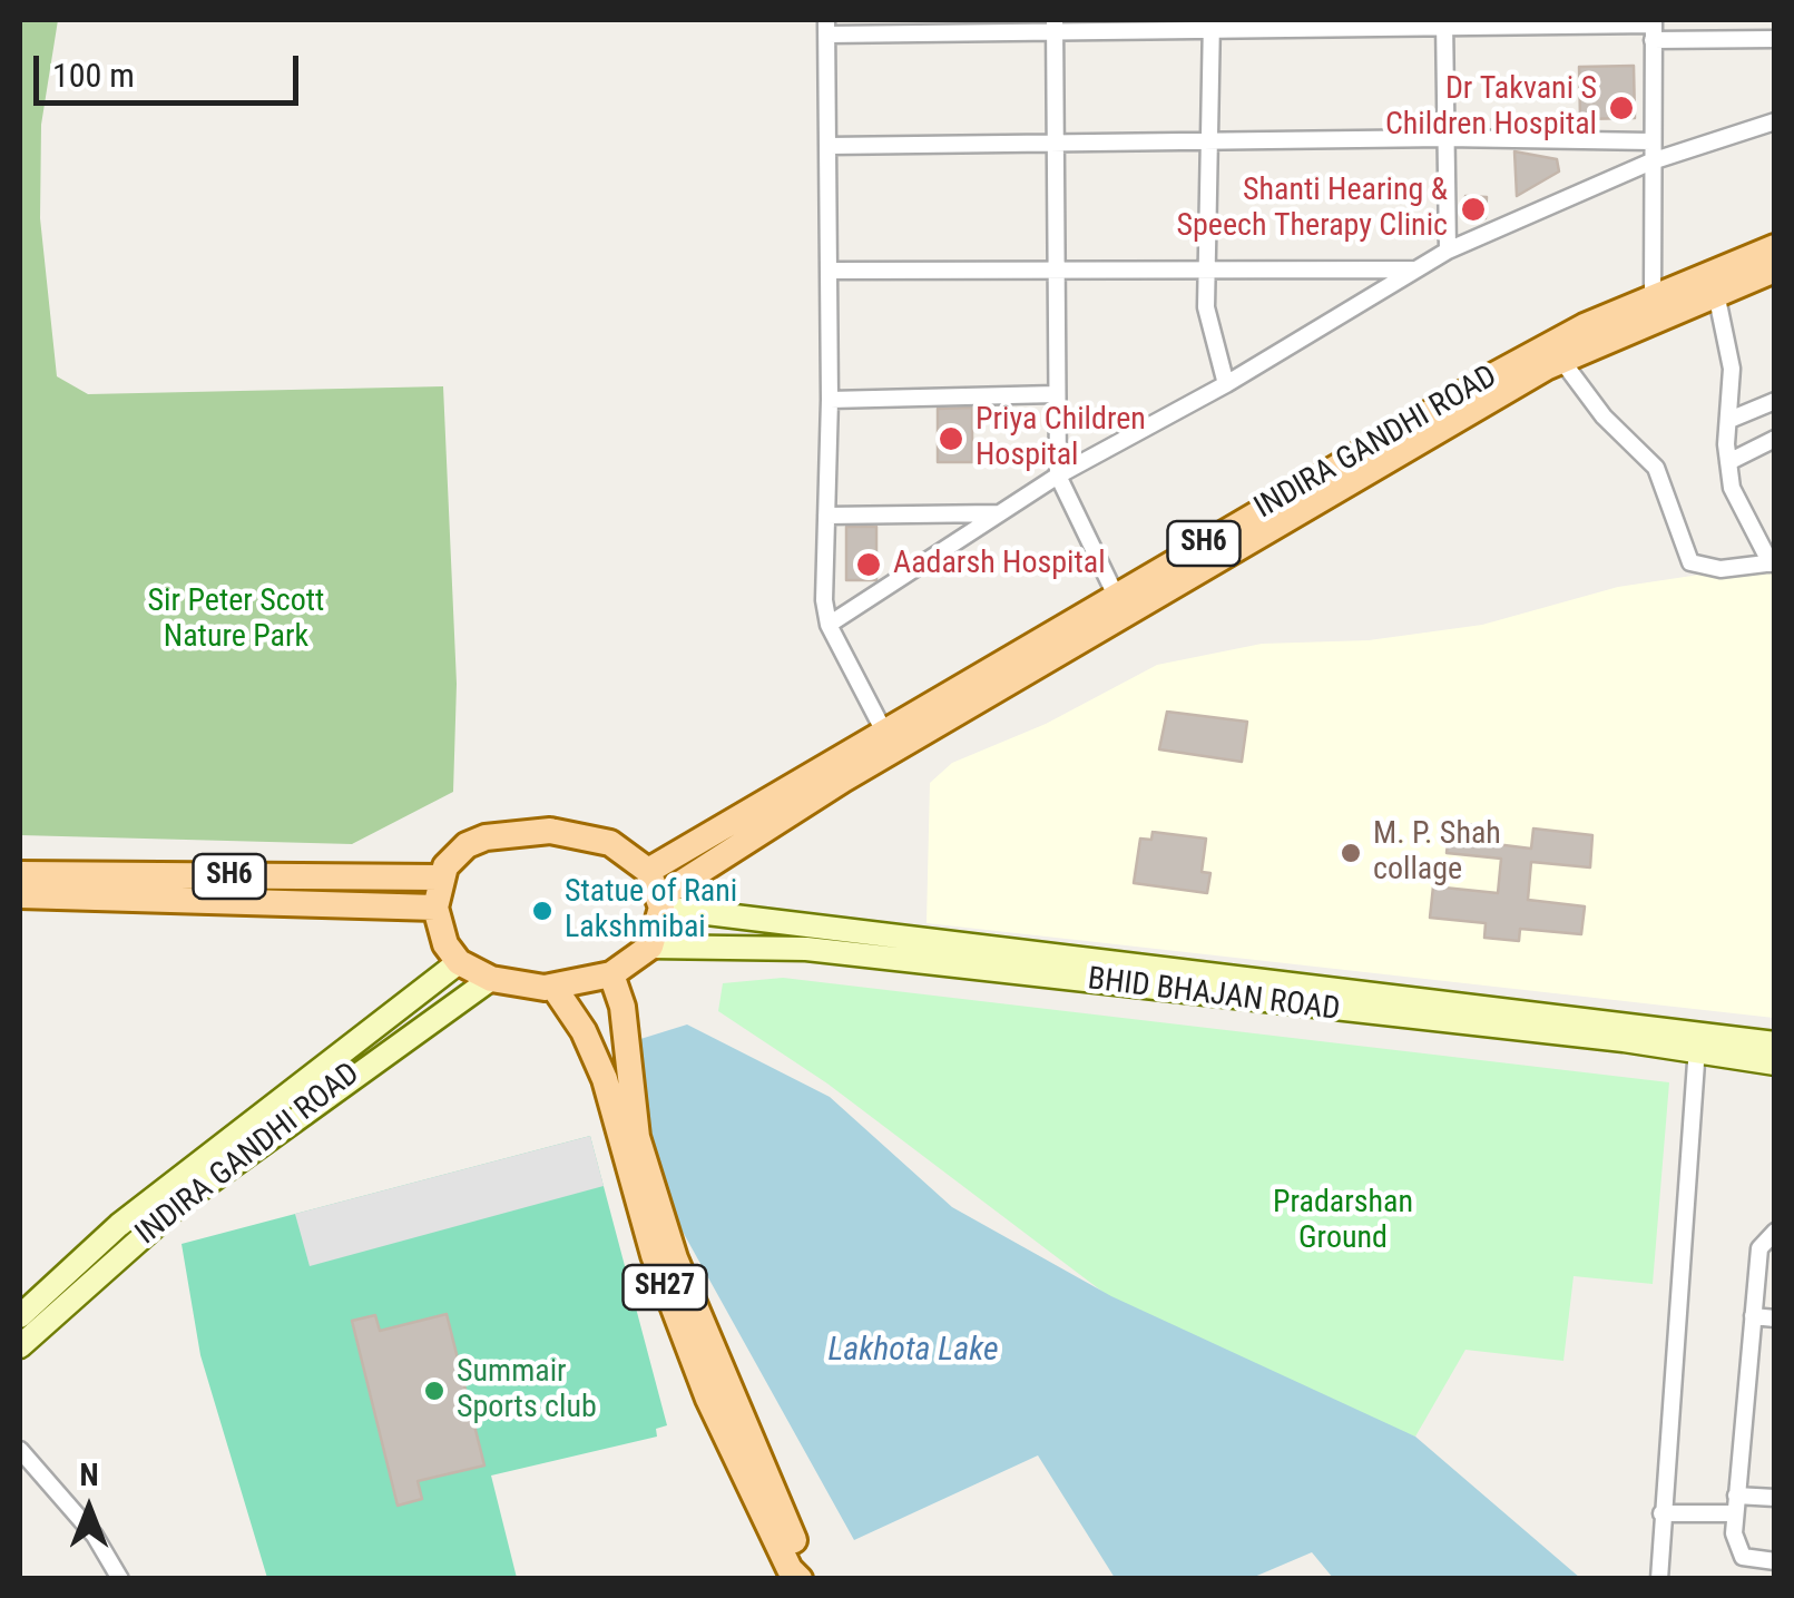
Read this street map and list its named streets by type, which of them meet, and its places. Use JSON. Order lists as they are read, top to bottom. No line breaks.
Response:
{"streets":{"main road":["INDIRA GANDHI ROAD","SH6","BHID BHAJAN ROAD","SH27"]},"crossings":[["INDIRA GANDHI ROAD","SH6"],["INDIRA GANDHI ROAD","BHID BHAJAN ROAD"],["INDIRA GANDHI ROAD","SH27"],["SH6","BHID BHAJAN ROAD"],["SH6","SH27"],["BHID BHAJAN ROAD","SH27"]],"water":["Lakhota Lake"],"parks":["Sir Peter Scott Nature Park","Pradarshan Ground"],"places":["Dr Takvani S Children Hospital","Shanti Hearing & Speech Therapy Clinic","Priya Children Hospital","Aadarsh Hospital","M. P. Shah collage","Statue of Rani Lakshmibai","Summair Sports club"],"scale_bar":"100 m","north":"top"}
